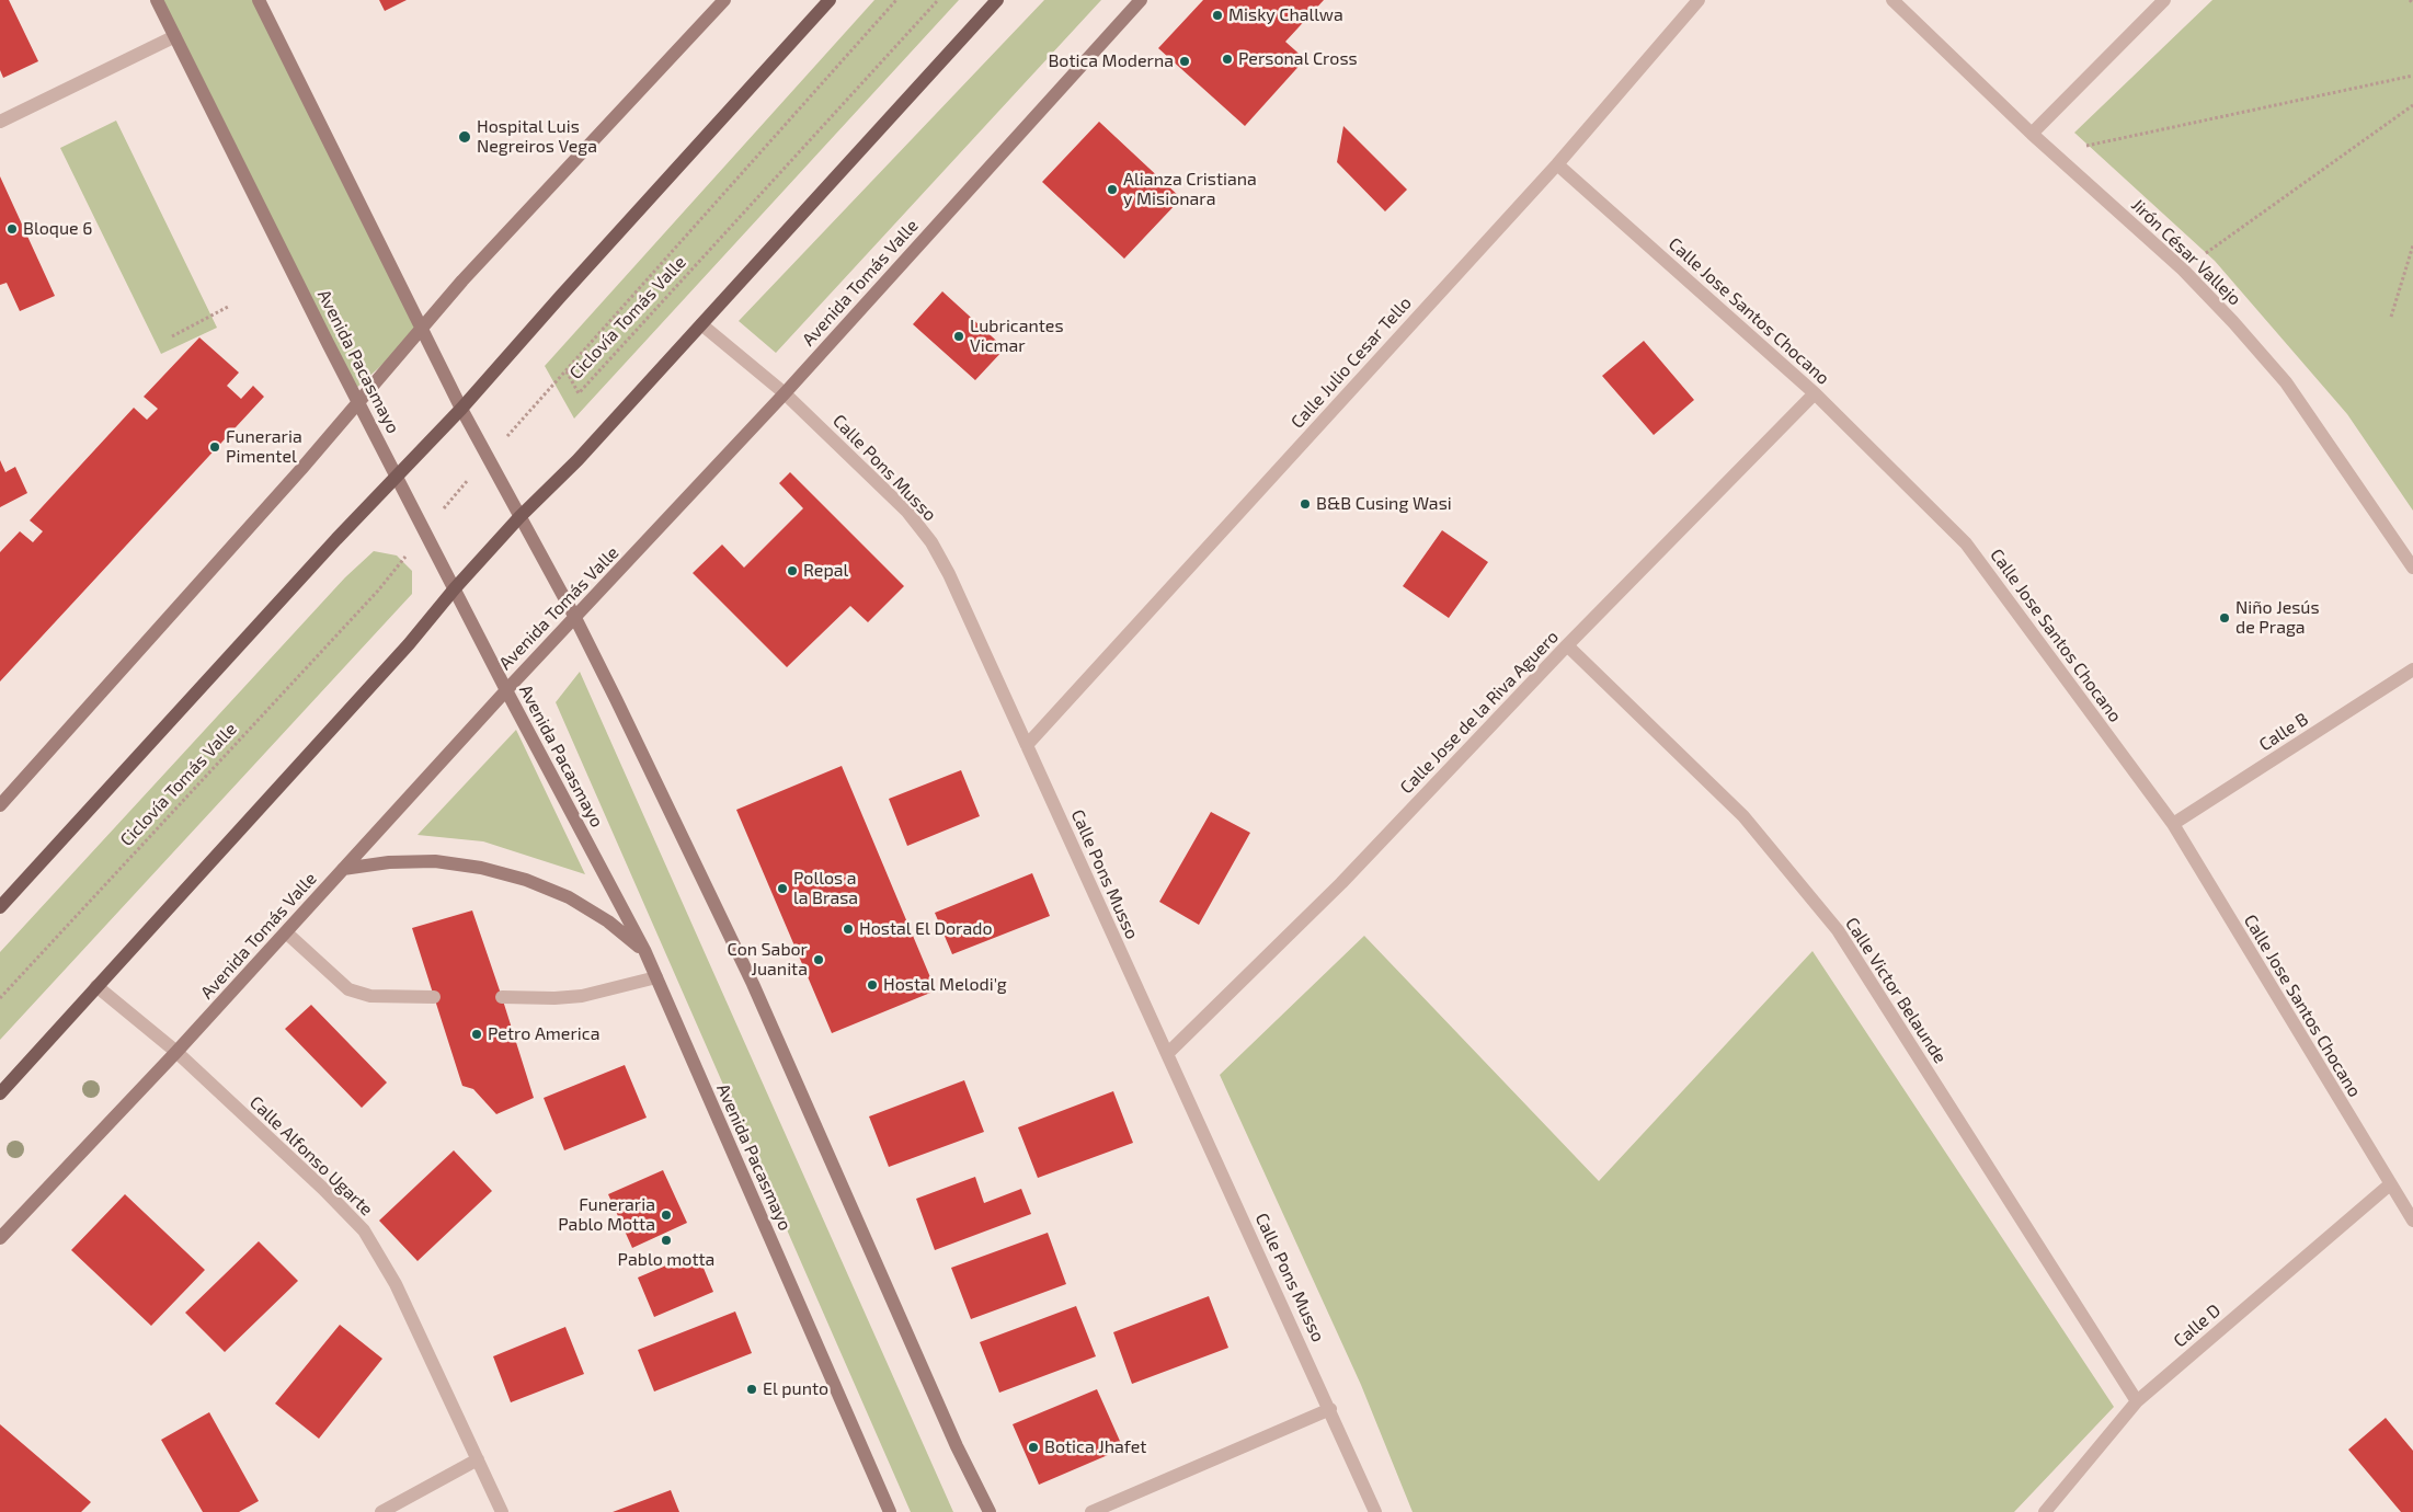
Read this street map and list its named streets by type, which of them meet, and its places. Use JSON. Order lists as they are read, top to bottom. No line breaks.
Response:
{"streets":{"main road":["Avenida Tomás Valle","Avenida Pacasmayo"],"street":["Jirón César Vallejo","Calle Jose Santos Chocano","Calle Julio Cesar Tello","Calle Pons Musso","Calle Jose de la Riva Aguero","Calle B","Calle Victor Belaunde","Calle Alfonso Ugarte","Calle D"],"path":["Ciclovía Tomás Valle"]},"crossings":[["Avenida Tomás Valle","Avenida Pacasmayo"],["Avenida Tomás Valle","Calle Pons Musso"],["Avenida Tomás Valle","Calle Alfonso Ugarte"],["Calle Jose Santos Chocano","Calle Julio Cesar Tello"],["Calle Jose Santos Chocano","Calle Jose de la Riva Aguero"],["Calle Jose Santos Chocano","Calle B"],["Calle Jose Santos Chocano","Calle D"],["Calle Julio Cesar Tello","Calle Pons Musso"],["Calle Pons Musso","Calle Jose de la Riva Aguero"],["Calle Jose de la Riva Aguero","Calle Victor Belaunde"],["Calle Victor Belaunde","Calle D"]],"places":["Misky Challwa","Personal Cross","Botica Moderna","Hospital Luis Negreiros Vega","Alianza Cristiana y Misionara","Bloque 6","Lubricantes Vicmar","Funeraria Pimentel","B&B Cusing Wasi","Repal","Niño Jesús de Praga","Pollos a la Brasa","Hostal El Dorado","Con Sabor Juanita","Hostal Melodi'g","Petro America","Funeraria Pablo Motta","Pablo motta","El punto","Botica Jhafet"]}
